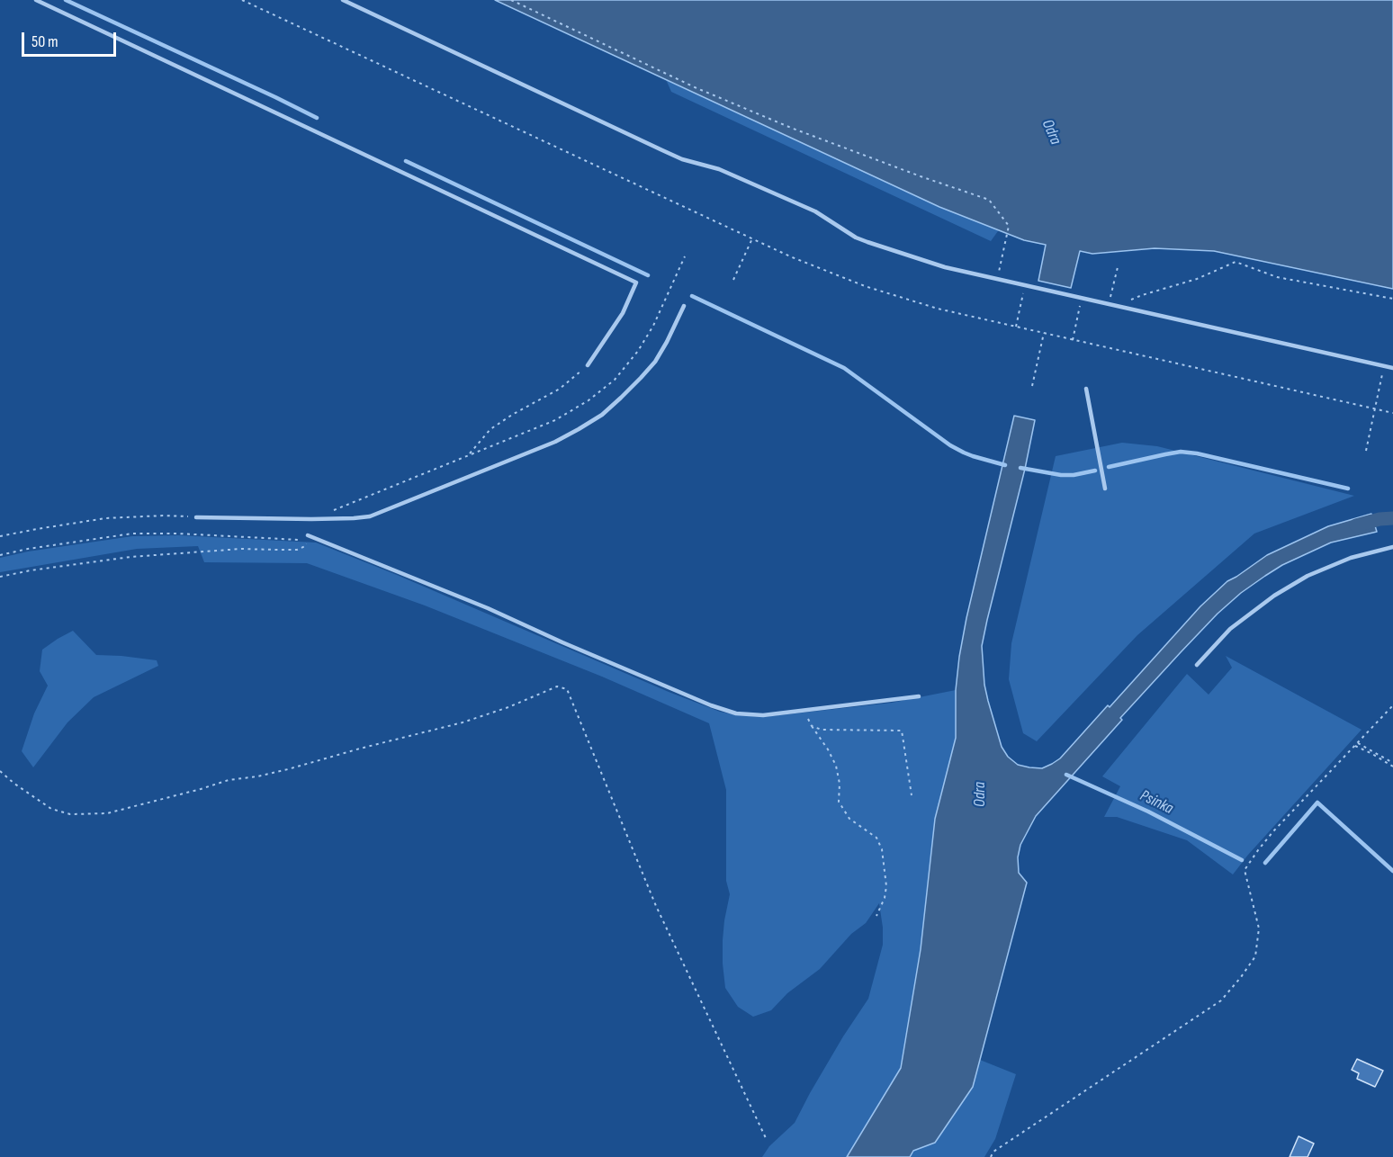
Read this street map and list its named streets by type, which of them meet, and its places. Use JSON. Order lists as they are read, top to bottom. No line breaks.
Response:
{"water":["Odra","Psinka"],"scale_bar":"50 m"}
